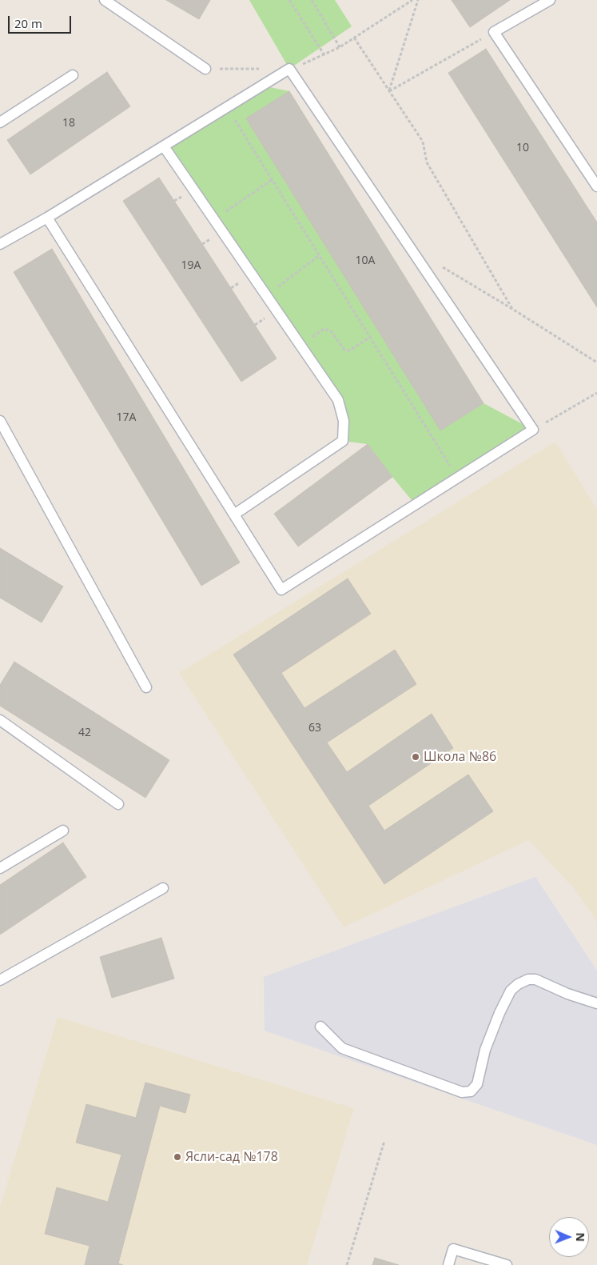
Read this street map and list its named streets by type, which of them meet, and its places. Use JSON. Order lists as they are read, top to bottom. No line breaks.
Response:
{"places":["Школа №86","Ясли-сад №178"],"house_numbers":["18","10","10А","19А","17А","63","42"],"scale_bar":"20 m","north":"right"}
